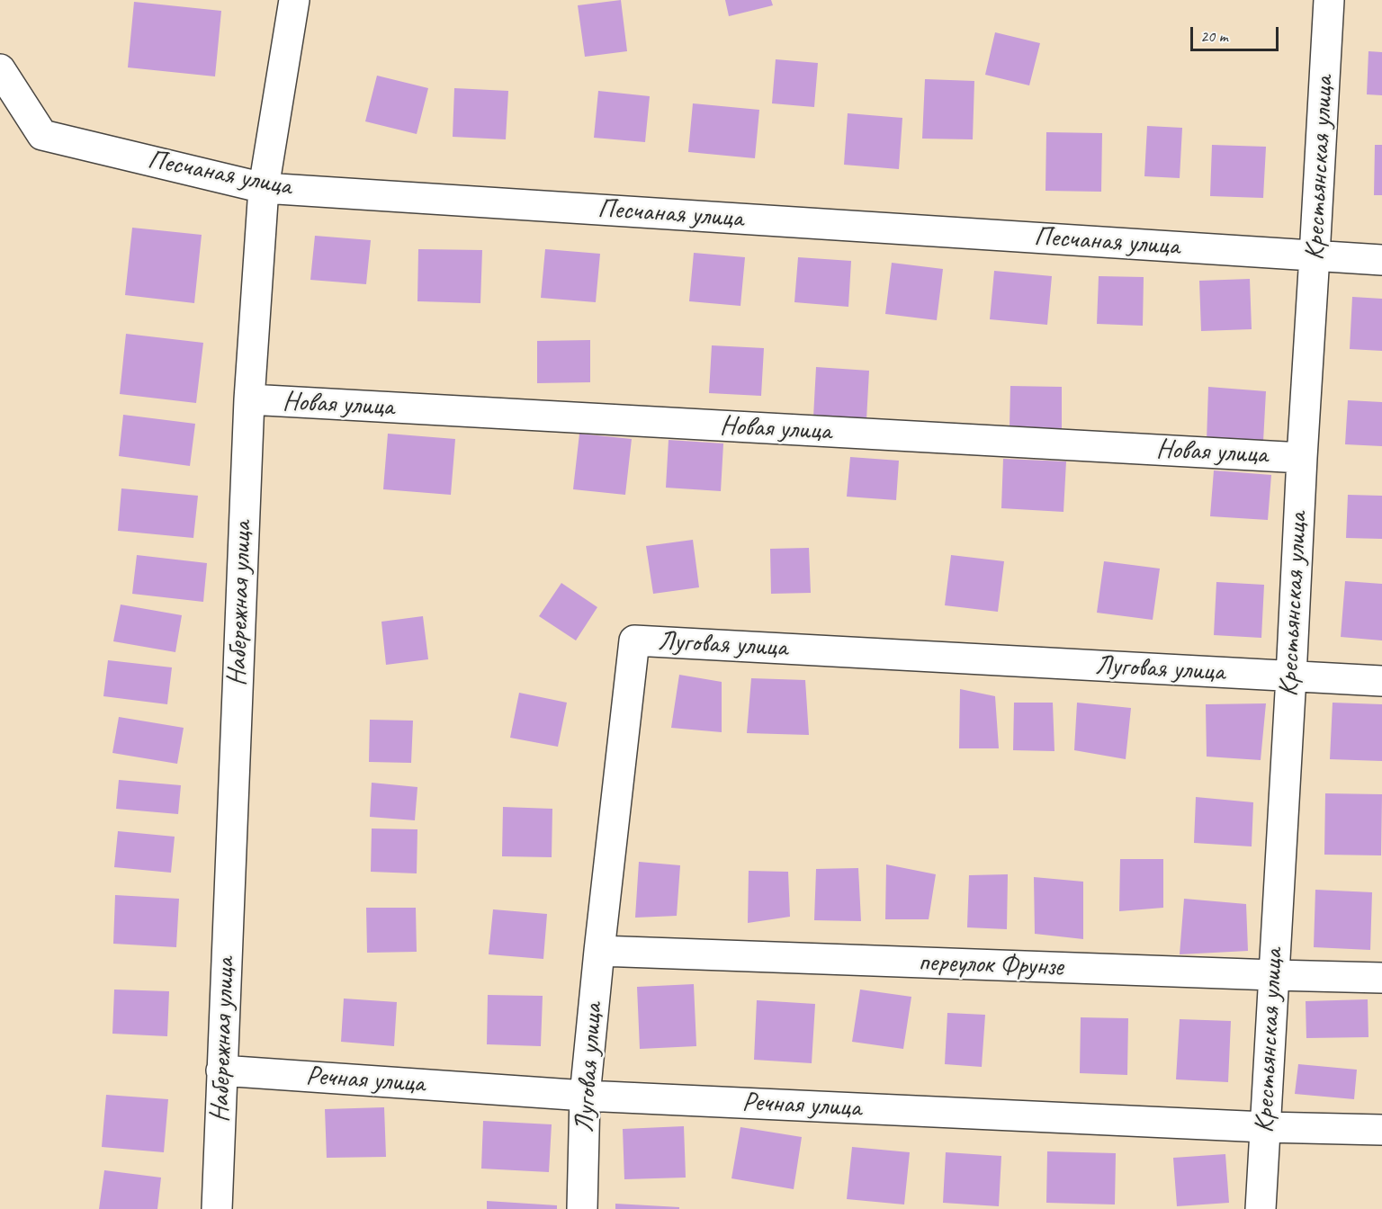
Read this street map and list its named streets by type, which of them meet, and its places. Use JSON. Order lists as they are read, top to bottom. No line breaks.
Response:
{"streets":{"street":["Крестьянская улица","Песчаная улица","Новая улица","Набережная улица","Луговая улица","переулок Фрунзе","Речная улица"]},"crossings":[["Крестьянская улица","Песчаная улица"],["Крестьянская улица","Новая улица"],["Крестьянская улица","Луговая улица"],["Крестьянская улица","переулок Фрунзе"],["Крестьянская улица","Речная улица"],["Песчаная улица","Набережная улица"],["Новая улица","Набережная улица"],["Набережная улица","Речная улица"],["Луговая улица","переулок Фрунзе"],["Луговая улица","Речная улица"]],"scale_bar":"20 m"}
